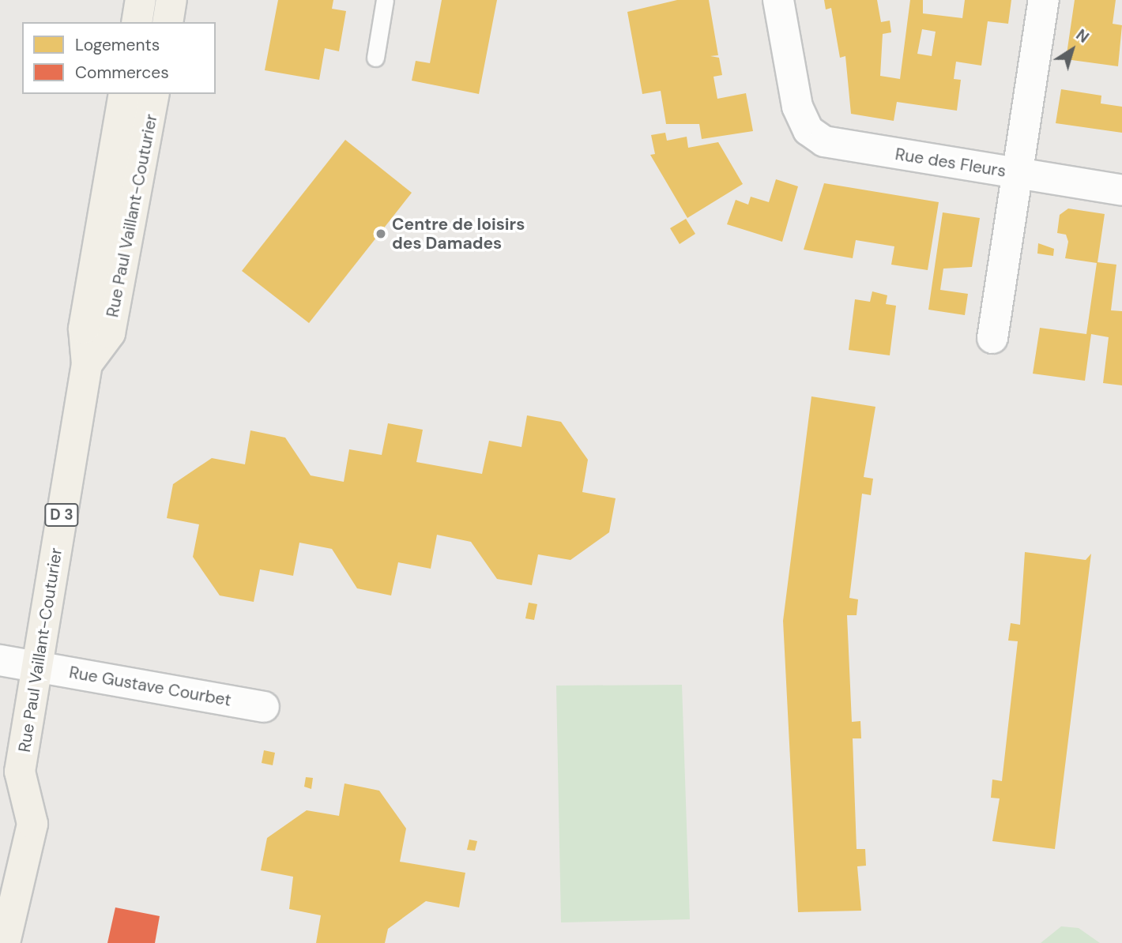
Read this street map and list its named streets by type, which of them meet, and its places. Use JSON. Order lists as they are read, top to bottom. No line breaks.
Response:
{"streets":{"main road":["Rue Paul Vaillant-Couturier","D 3"],"street":["Rue des Fleurs","Rue Gustave Courbet"]},"crossings":[["Rue Paul Vaillant-Couturier","Rue Gustave Courbet"]],"places":["Centre de loisirs des Damades"],"legend":["Logements","Commerces"],"north":"top right"}
